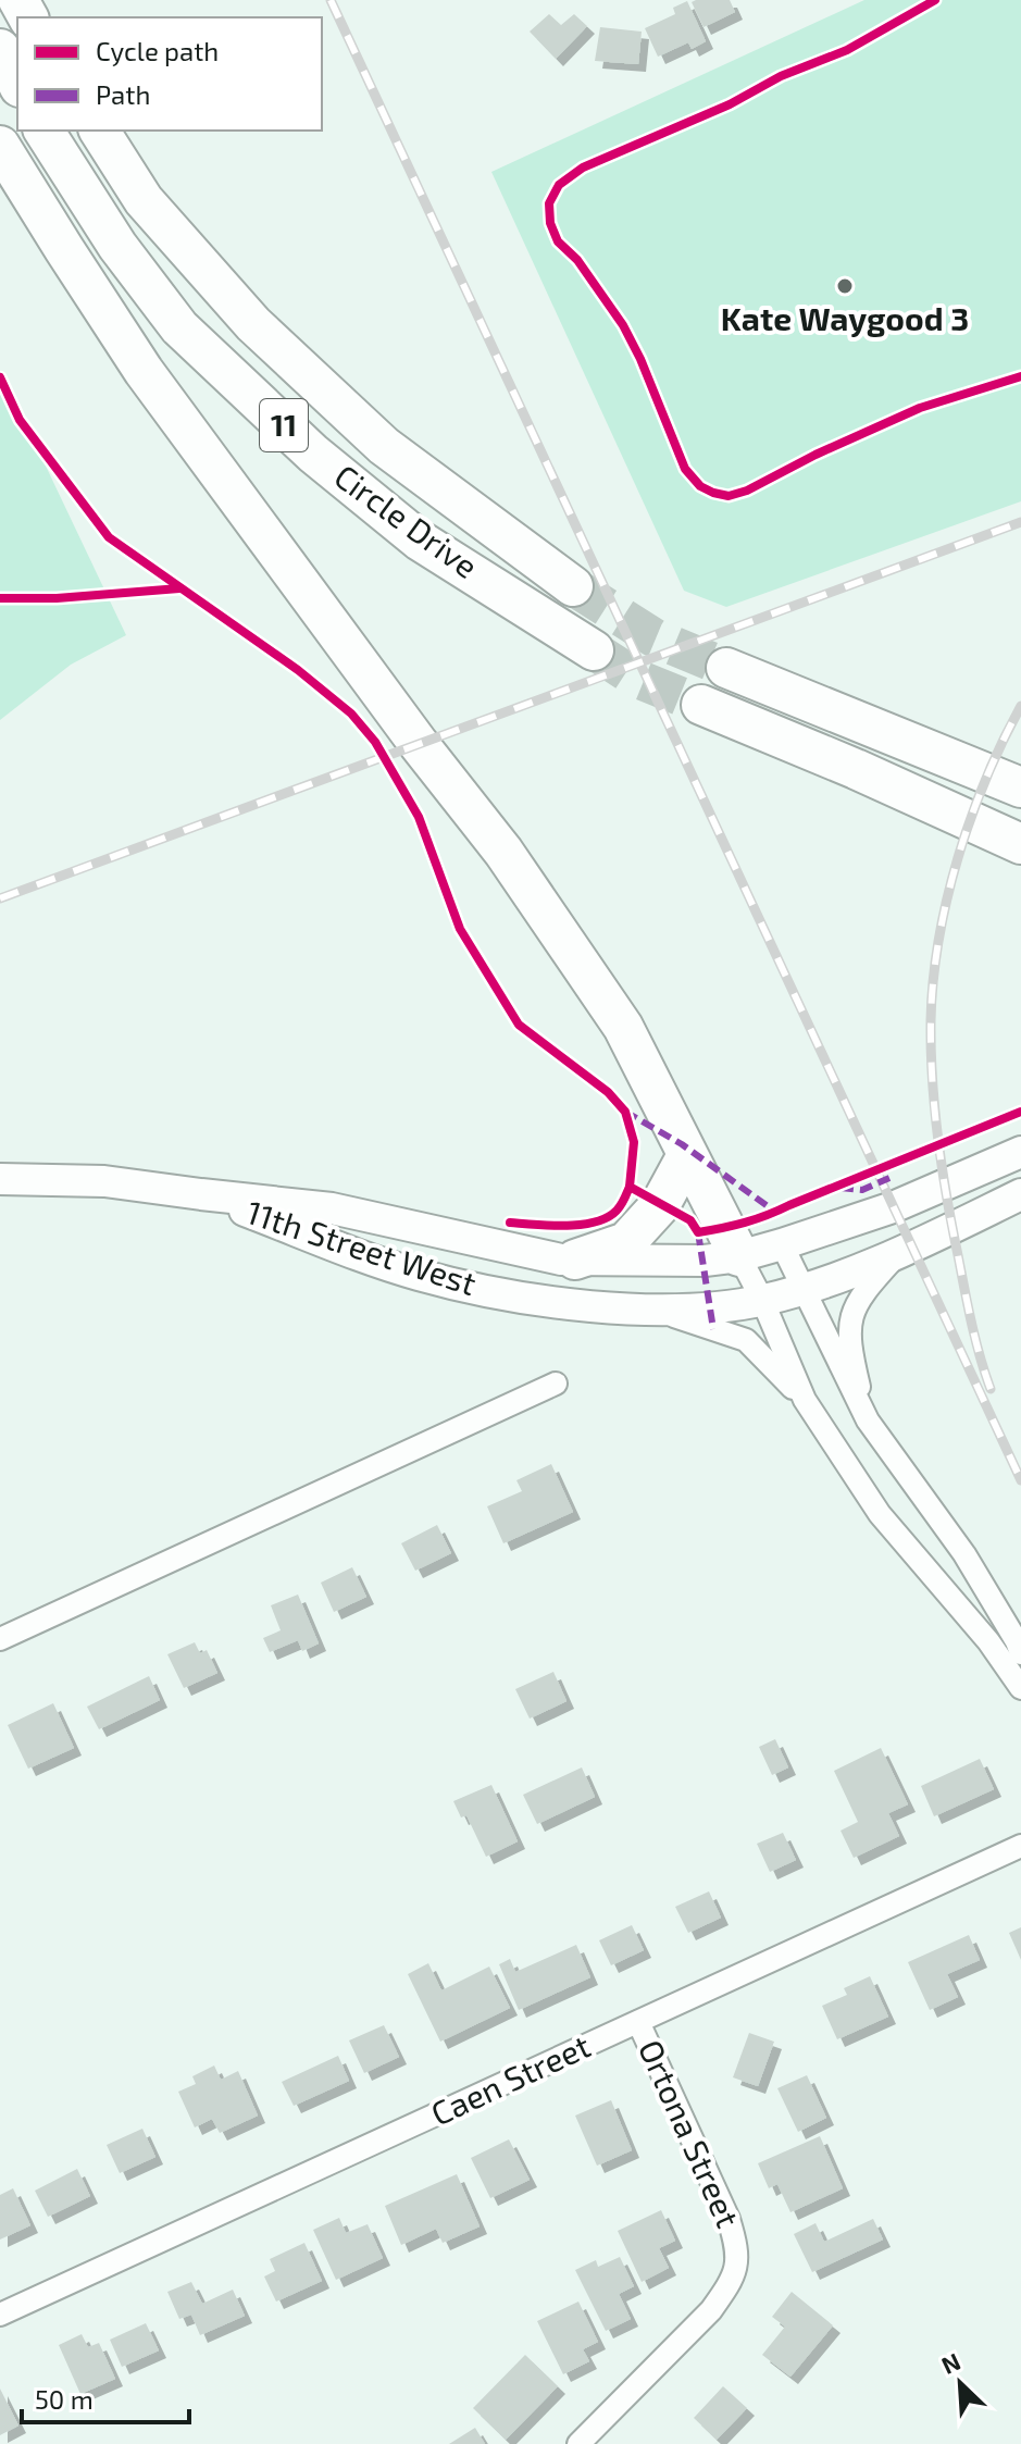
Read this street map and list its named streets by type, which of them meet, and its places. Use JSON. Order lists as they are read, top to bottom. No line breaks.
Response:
{"streets":{"highway":["11","Circle Drive"],"main road":["11th Street West"],"street":["Caen Street","Ortona Street"]},"crossings":[["Caen Street","Ortona Street"]],"places":["Kate Waygood 3"],"legend":["Cycle path","Path"],"scale_bar":"50 m","north":"top left"}
